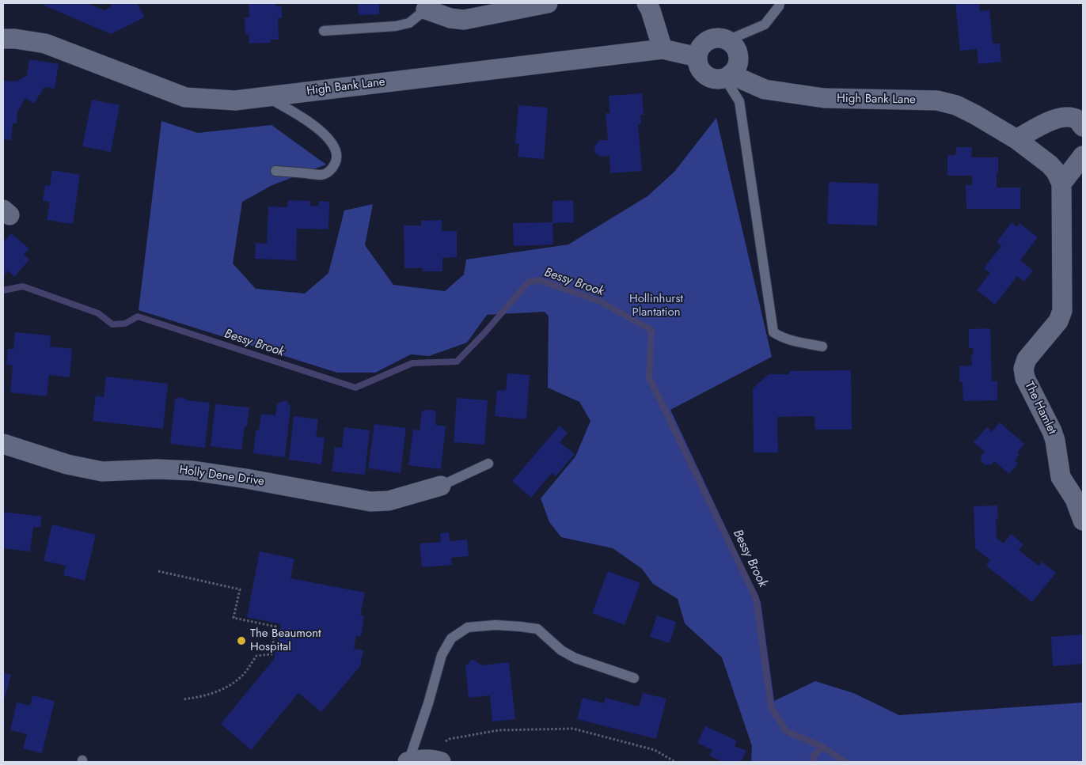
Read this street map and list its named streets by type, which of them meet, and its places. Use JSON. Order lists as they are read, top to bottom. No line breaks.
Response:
{"streets":{"street":["High Bank Lane","The Hamlet","Holly Dene Drive"]},"water":["Bessy Brook"],"parks":["Hollinhurst Plantation"],"places":["The Beaumont Hospital"]}
